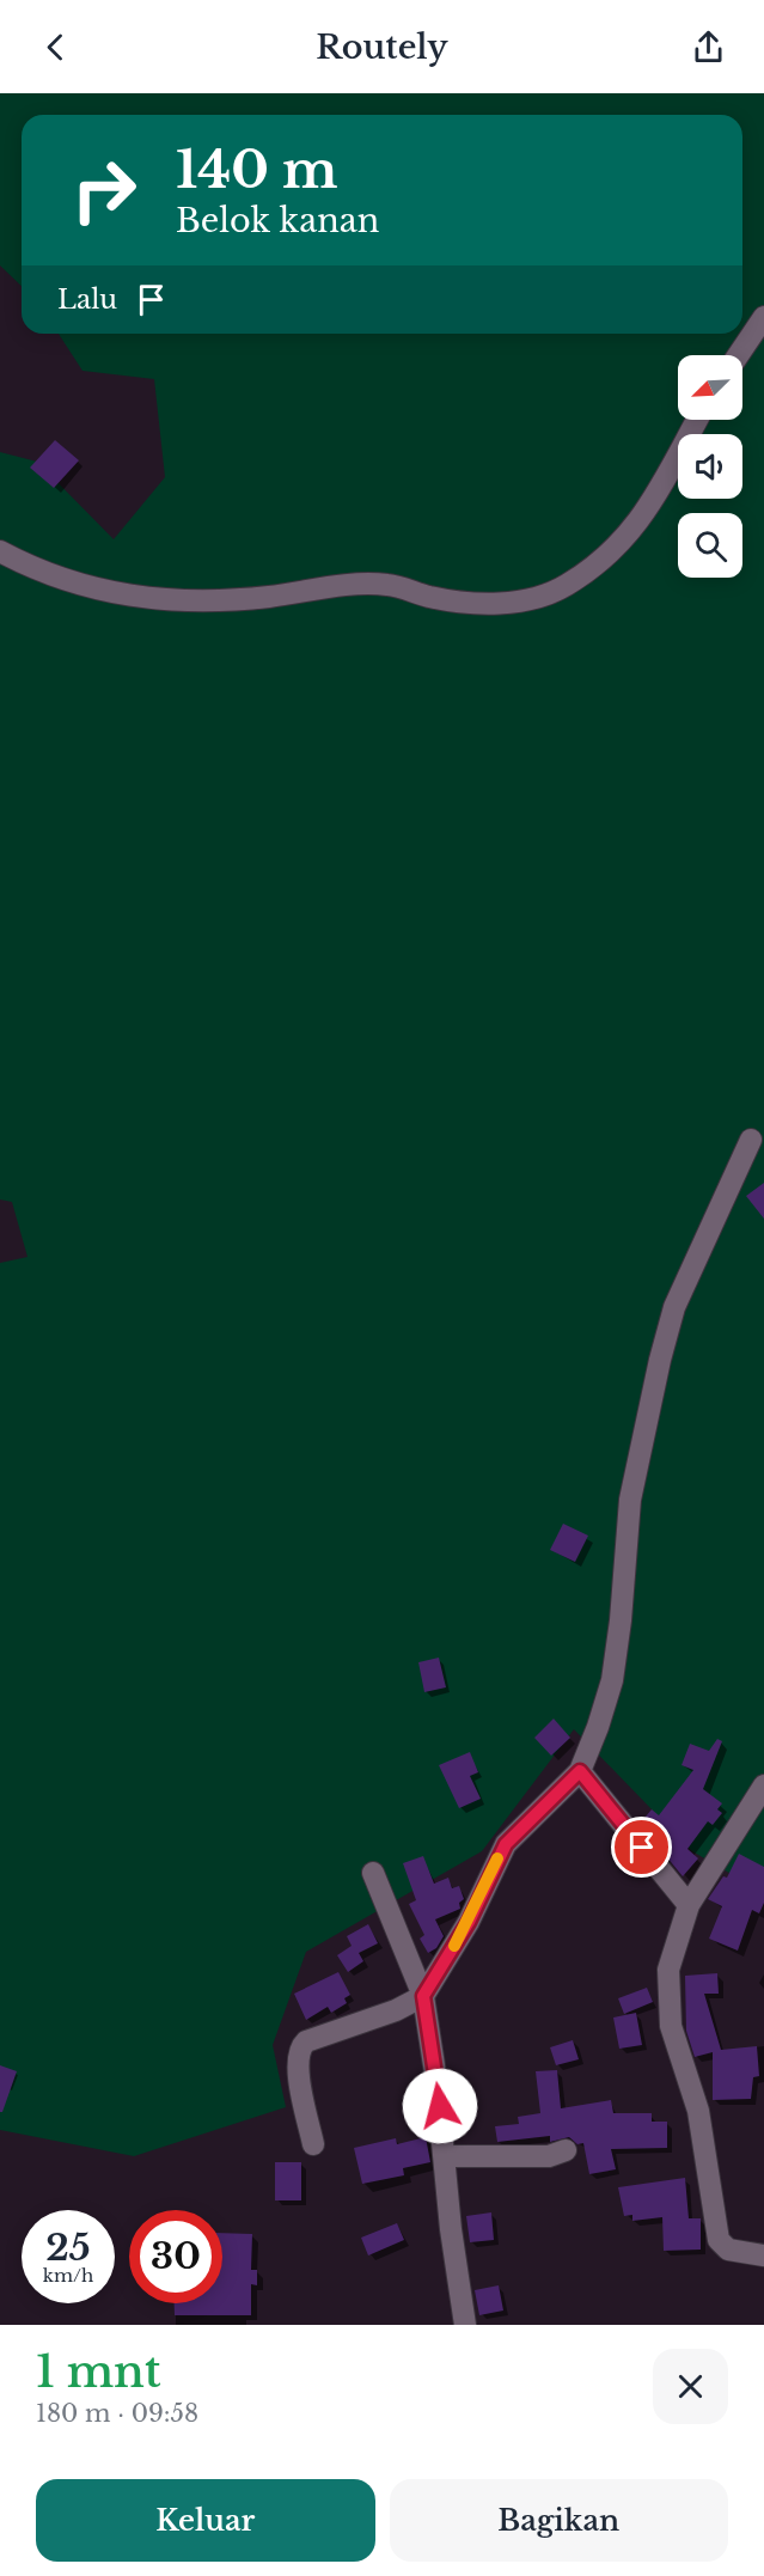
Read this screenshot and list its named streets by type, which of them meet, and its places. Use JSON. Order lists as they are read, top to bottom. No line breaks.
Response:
{"north":"bottom left","page":{"header":"Routely","turn":["140 m","Belok kanan"],"then":"Lalu","speed":"25 km/h","limit":"30","heading":["1 mnt","180 m · 09:58"],"buttons":["Keluar","Bagikan"]}}
